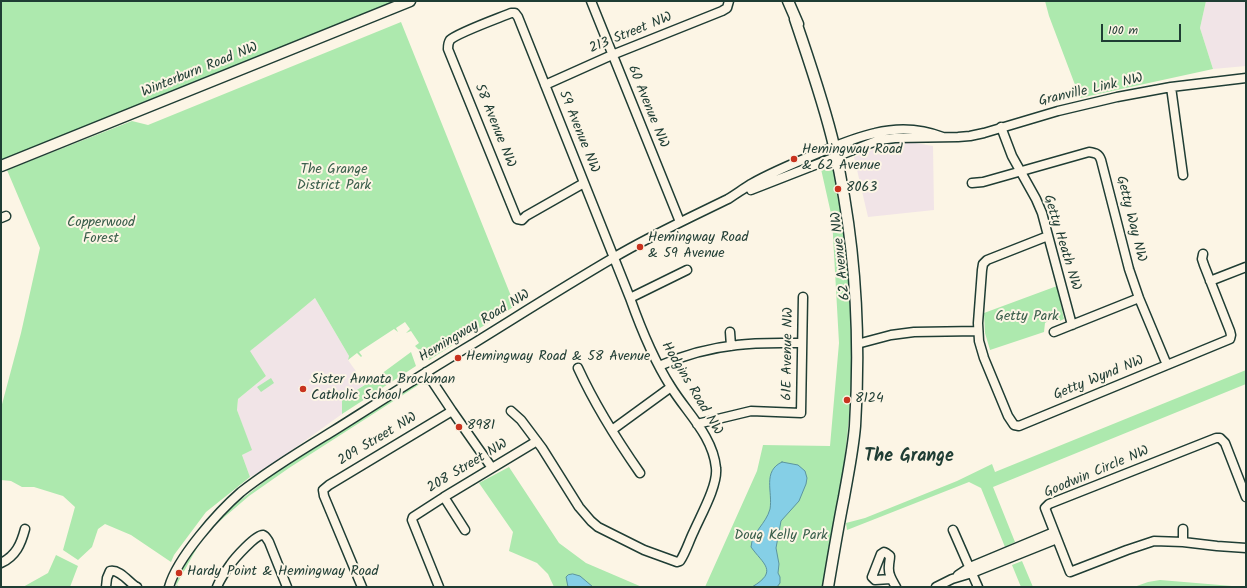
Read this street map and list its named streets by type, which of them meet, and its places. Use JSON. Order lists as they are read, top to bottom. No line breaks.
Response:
{"streets":{"main road":["Winterburn Road NW","62 Avenue NW"],"street":["213 Street NW","Granville Link NW","60 Avenue NW","58 Avenue NW","59 Avenue NW","Getty Way NW","Getty Heath NW","Hemingway Road NW","61E Avenue NW","Getty Wynd NW","Hodgins Road NW","209 Street NW","208 Street NW","Goodwin Circle NW"]},"crossings":[["213 Street NW","60 Avenue NW"],["213 Street NW","59 Avenue NW"],["Granville Link NW","Getty Heath NW"],["Granville Link NW","62 Avenue NW"],["Granville Link NW","Hemingway Road NW"],["60 Avenue NW","Hemingway Road NW"],["58 Avenue NW","59 Avenue NW"],["59 Avenue NW","Hemingway Road NW"],["59 Avenue NW","Hodgins Road NW"],["Getty Way NW","Getty Heath NW"],["Getty Way NW","Getty Wynd NW"],["62 Avenue NW","Hemingway Road NW"],["Hemingway Road NW","Hodgins Road NW"],["61E Avenue NW","Hodgins Road NW"],["Hodgins Road NW","208 Street NW"]],"districts":["The Grange"],"parks":["The Grange District Park","Copperwood Forest","Getty Park","Doug Kelly Park"],"places":["Hemingway Road & 62 Avenue","8063","Hemingway Road & 59 Avenue","Hemingway Road & 58 Avenue","Sister Annata Brockman Catholic School","8124","8981","Hardy Point & Hemingway Road"],"scale_bar":"100 m"}
